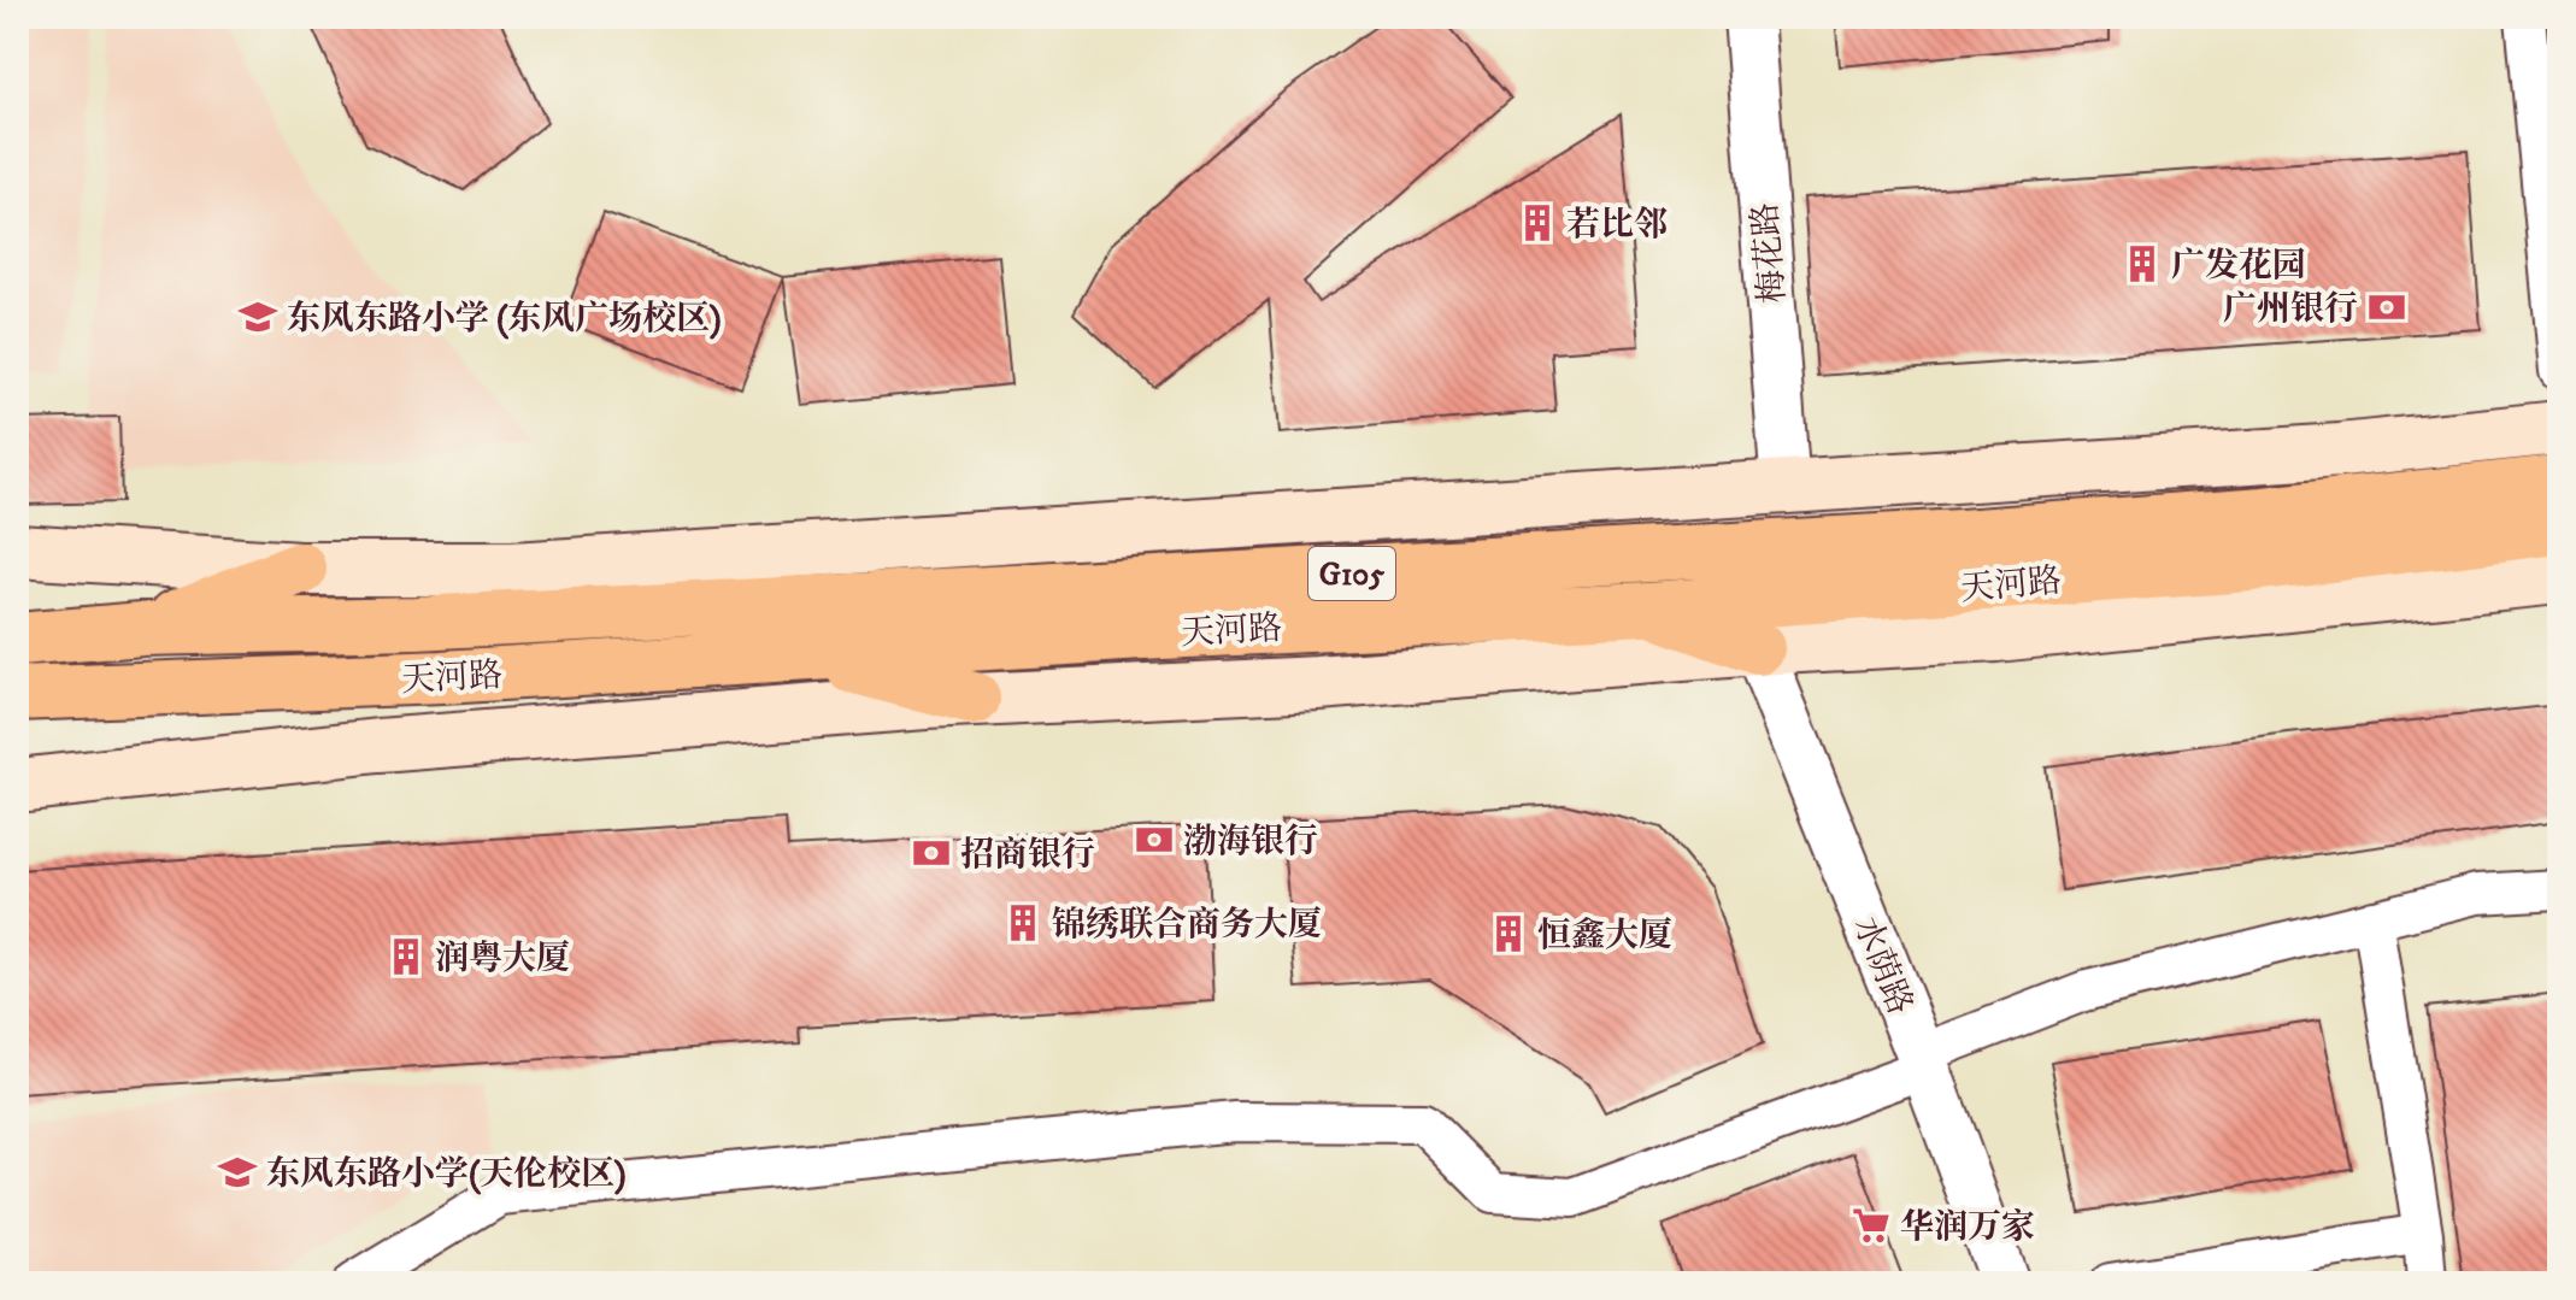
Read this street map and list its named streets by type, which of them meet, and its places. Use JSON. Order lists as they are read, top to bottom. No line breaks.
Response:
{"streets":{"highway":["G105","天河路"],"street":["梅花路","水荫路"]},"crossings":[["G105","天河路"]],"places":{"building":["若比邻","广发花园","锦绣联合商务大厦","恒鑫大厦","润粤大厦"],"bank":["广州银行","渤海银行","招商银行"],"school or university":["东风东路小学 (东风广场校区)","东风东路小学(天伦校区)"],"supermarket":["华润万家"]}}
